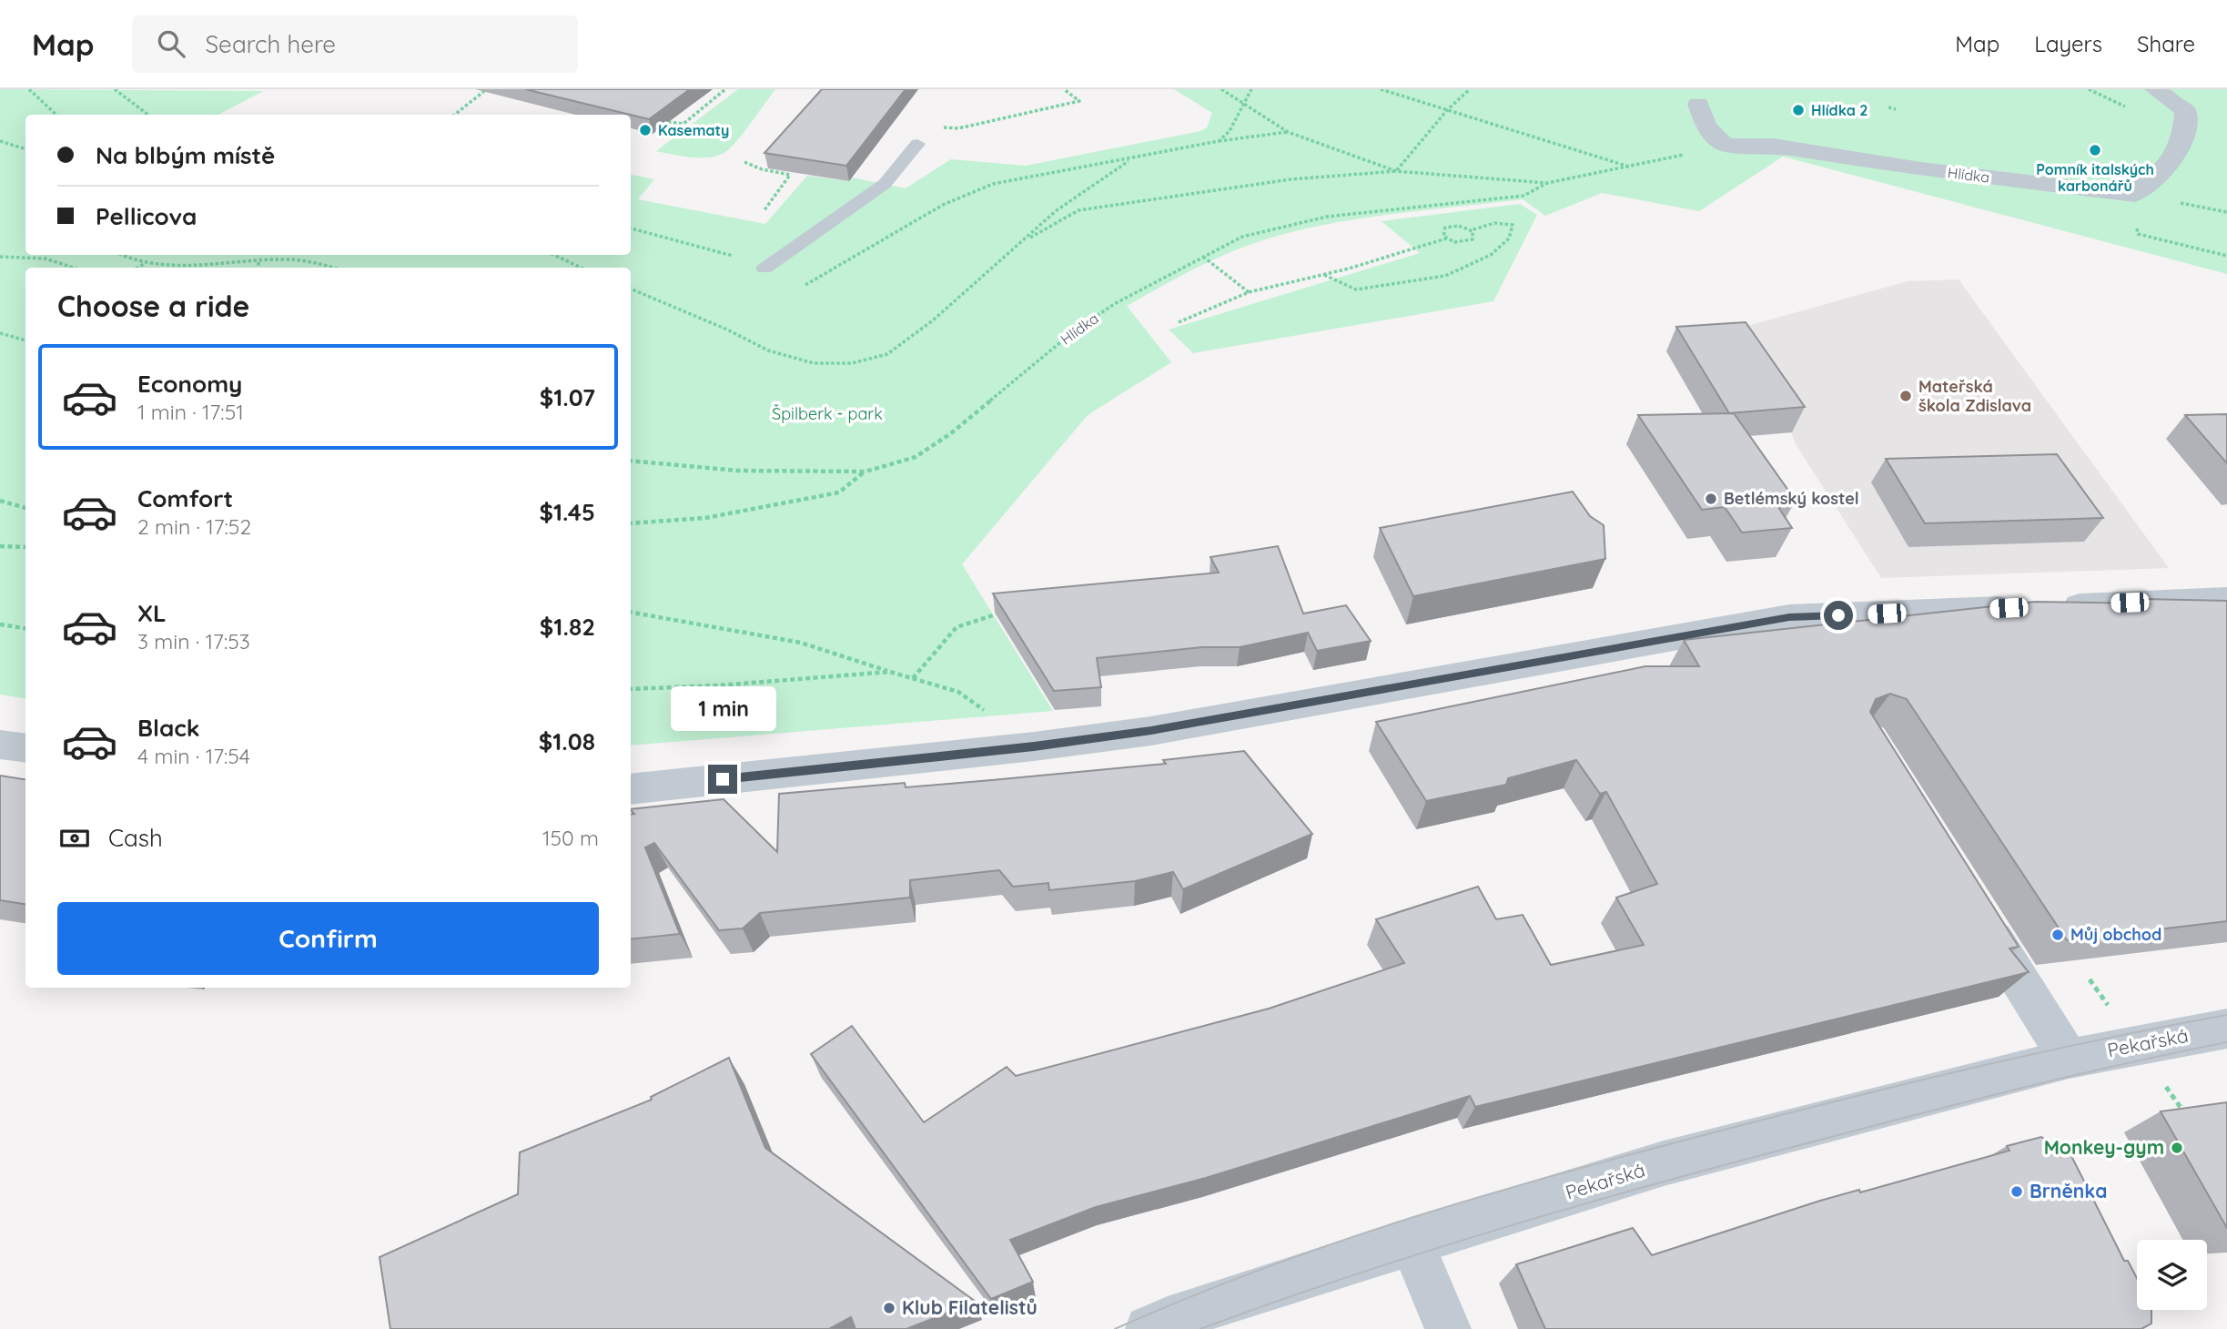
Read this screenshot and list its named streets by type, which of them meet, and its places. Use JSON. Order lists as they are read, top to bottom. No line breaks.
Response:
{"streets":{"street":["Hlídka","Pekařská"]},"parks":["Špilberk - park"],"places":["Hlídka 2","Kasematy","Pomník italských karbonářů","Mateřská škola Zdislava","Betlémský kostel","Můj obchod","Monkey-gym","Brněnka","Klub Filatelistů"],"page":{"header":"Map","search":"Search here","nav":["Map","Layers","Share"],"banner":["Na blbým místě","Pellicova"],"heading":"Choose a ride","list":[{"name":"Economy","note":"1 min · 17:51","value":"$1.07"},{"name":"Comfort","note":"2 min · 17:52","value":"$1.45"},{"name":"XL","note":"3 min · 17:53","value":"$1.82"},{"name":"Black","note":"4 min · 17:54","value":"$1.08"}],"bubble":"1 min","pay":["Cash","150 m"],"buttons":"Confirm"}}
